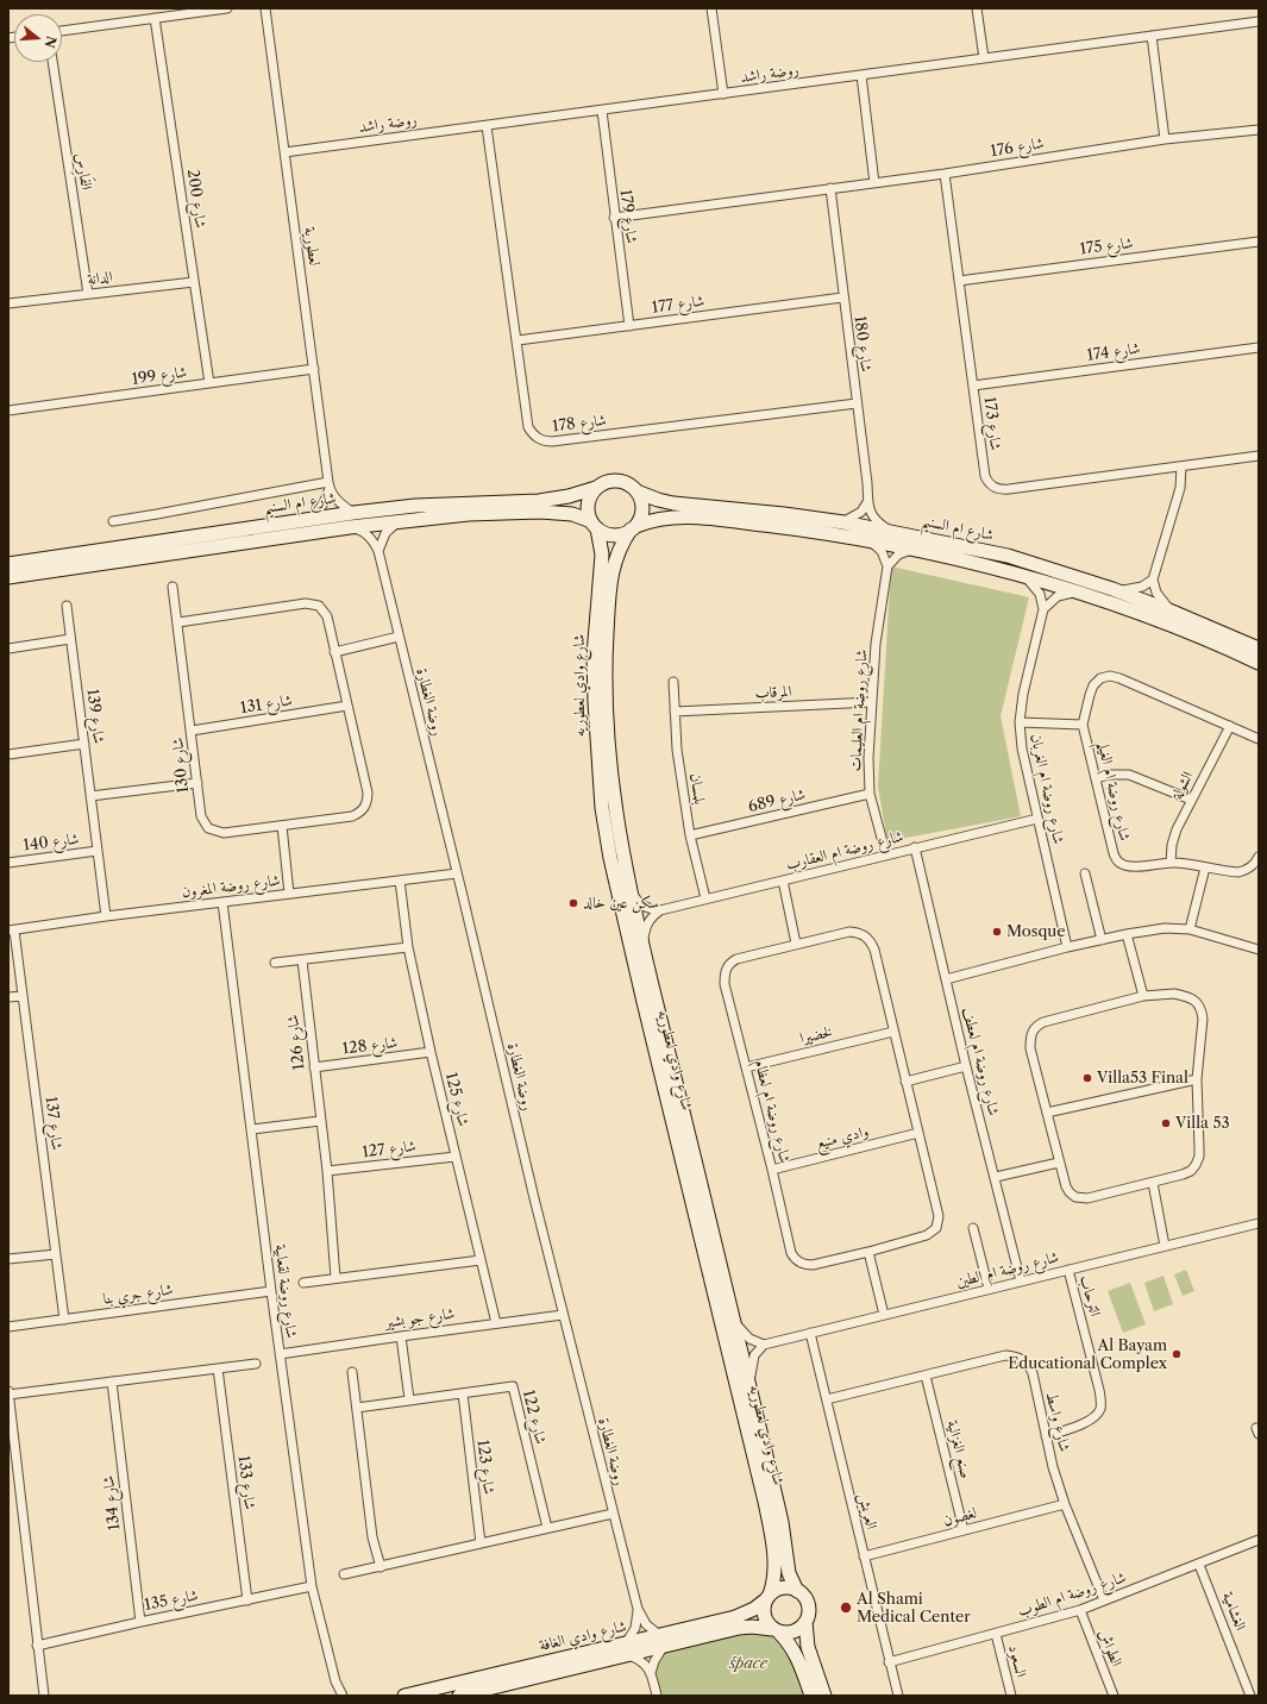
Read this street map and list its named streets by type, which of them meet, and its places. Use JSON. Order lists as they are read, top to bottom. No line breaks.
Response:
{"streets":{"street":["روضة راشد","شارع 176","الفَارِس","شارع 200","شارع 179","لعطورية","شارع 175","الدانة","شارع 177","شارع 180","شارع 174","شارع 199","شارع 178","شارع 173","شارع ام السنيم","شارع وادي لعطوريه","المرقاب","روضة الغطارة","شارع 131","شارع روضة ام العليمات","شارع 139","شارع 130","الشولة","بلمسان","شارع روضة ام الغربان","شارع روضة ام الغيلم","شارع 689","شارع 140","شارع روضة ام العقارب","شارع روضة المغرون","لخضيرا","شارع 126","شارع 128","شارع روضة ام لعطف","شارع 125","شارع روضة ام لعظام","شارع 137","وادي منيع","شارع 127","شارع روضة ام الطين","شارع روضة لقعابية","شارع جري بنا","الترحاب","شارع جو بشير","شارع 122","شارع واسط","صنع الغزالية","شارع 123","شارع 133","شارع 134","العريش","لغصون","شارع روضة ام الطوب","شارع 135","الغشامية","شارع وادي الغافة","الطواش","السعود"]},"crossings":[["روضة راشد","شارع 179"],["روضة راشد","لعطورية"],["روضة راشد","شارع 178"],["شارع 176","شارع 179"],["شارع 176","شارع 180"],["شارع 176","شارع 173"],["الفَارِس","الدانة"],["شارع 200","الدانة"],["شارع 200","شارع 199"],["شارع 179","شارع 177"],["لعطورية","شارع 199"],["شارع 175","شارع 173"],["شارع 177","شارع 180"],["شارع 177","شارع 178"],["شارع 180","شارع 178"],["شارع 180","شارع ام السنيم"],["شارع 174","شارع 173"],["شارع ام السنيم","شارع وادي لعطوريه"],["شارع ام السنيم","روضة الغطارة"],["شارع وادي لعطوريه","شارع وادي الغافة"],["المرقاب","شارع روضة ام العليمات"],["المرقاب","بلمسان"],["روضة الغطارة","شارع روضة المغرون"],["روضة الغطارة","شارع جو بشير"],["روضة الغطارة","شارع وادي الغافة"],["شارع 131","شارع 130"],["شارع روضة ام العليمات","شارع 689"],["شارع روضة ام العليمات","شارع روضة ام العقارب"],["شارع 139","شارع 140"],["شارع 139","شارع روضة المغرون"],["الشولة","شارع روضة ام الغيلم"],["بلمسان","شارع 689"],["بلمسان","شارع روضة ام العقارب"],["شارع روضة ام الغربان","شارع روضة ام الغيلم"],["شارع روضة ام الغربان","شارع روضة ام العقارب"],["شارع روضة ام العقارب","شارع روضة ام لعطف"],["شارع روضة المغرون","شارع 125"],["شارع روضة المغرون","شارع 137"],["شارع روضة المغرون","شارع روضة لقعابية"],["لخضيرا","شارع روضة ام لعظام"],["شارع 126","شارع 128"],["شارع 126","شارع 127"],["شارع 128","شارع 125"],["شارع روضة ام لعطف","شارع روضة ام الطين"],["شارع 125","شارع 127"],["شارع 125","شارع جو بشير"],["شارع روضة ام لعظام","وادي منيع"],["شارع 137","شارع جري بنا"],["شارع روضة ام الطين","الترحاب"],["شارع روضة ام الطين","العريش"],["شارع روضة لقعابية","شارع جري بنا"],["شارع روضة لقعابية","شارع جو بشير"],["شارع روضة لقعابية","شارع 135"],["الترحاب","شارع واسط"],["شارع 122","شارع 123"],["شارع واسط","صنع الغزالية"],["شارع واسط","العريش"],["شارع واسط","لغصون"],["شارع واسط","شارع روضة ام الطوب"],["صنع الغزالية","لغصون"],["شارع 133","شارع 135"],["شارع 134","شارع 135"],["العريش","لغصون"],["العريش","شارع روضة ام الطوب"],["شارع روضة ام الطوب","الغشامية"],["شارع روضة ام الطوب","الطواش"],["شارع روضة ام الطوب","السعود"]],"parks":["space"],"places":["سكن عين خالد","Mosque","Villa53 Final","Villa 53","Al Bayam Educational Complex","Al Shami Medical Center"],"north":"right"}
